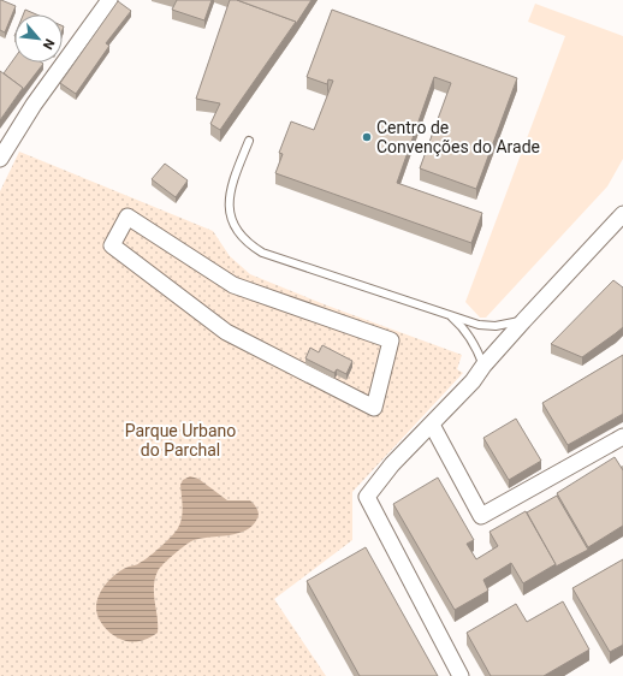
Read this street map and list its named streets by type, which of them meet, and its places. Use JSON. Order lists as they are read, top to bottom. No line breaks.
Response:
{"parks":["Parque Urbano do Parchal"],"places":["Centro de Convenções do Arade"],"north":"bottom right"}
